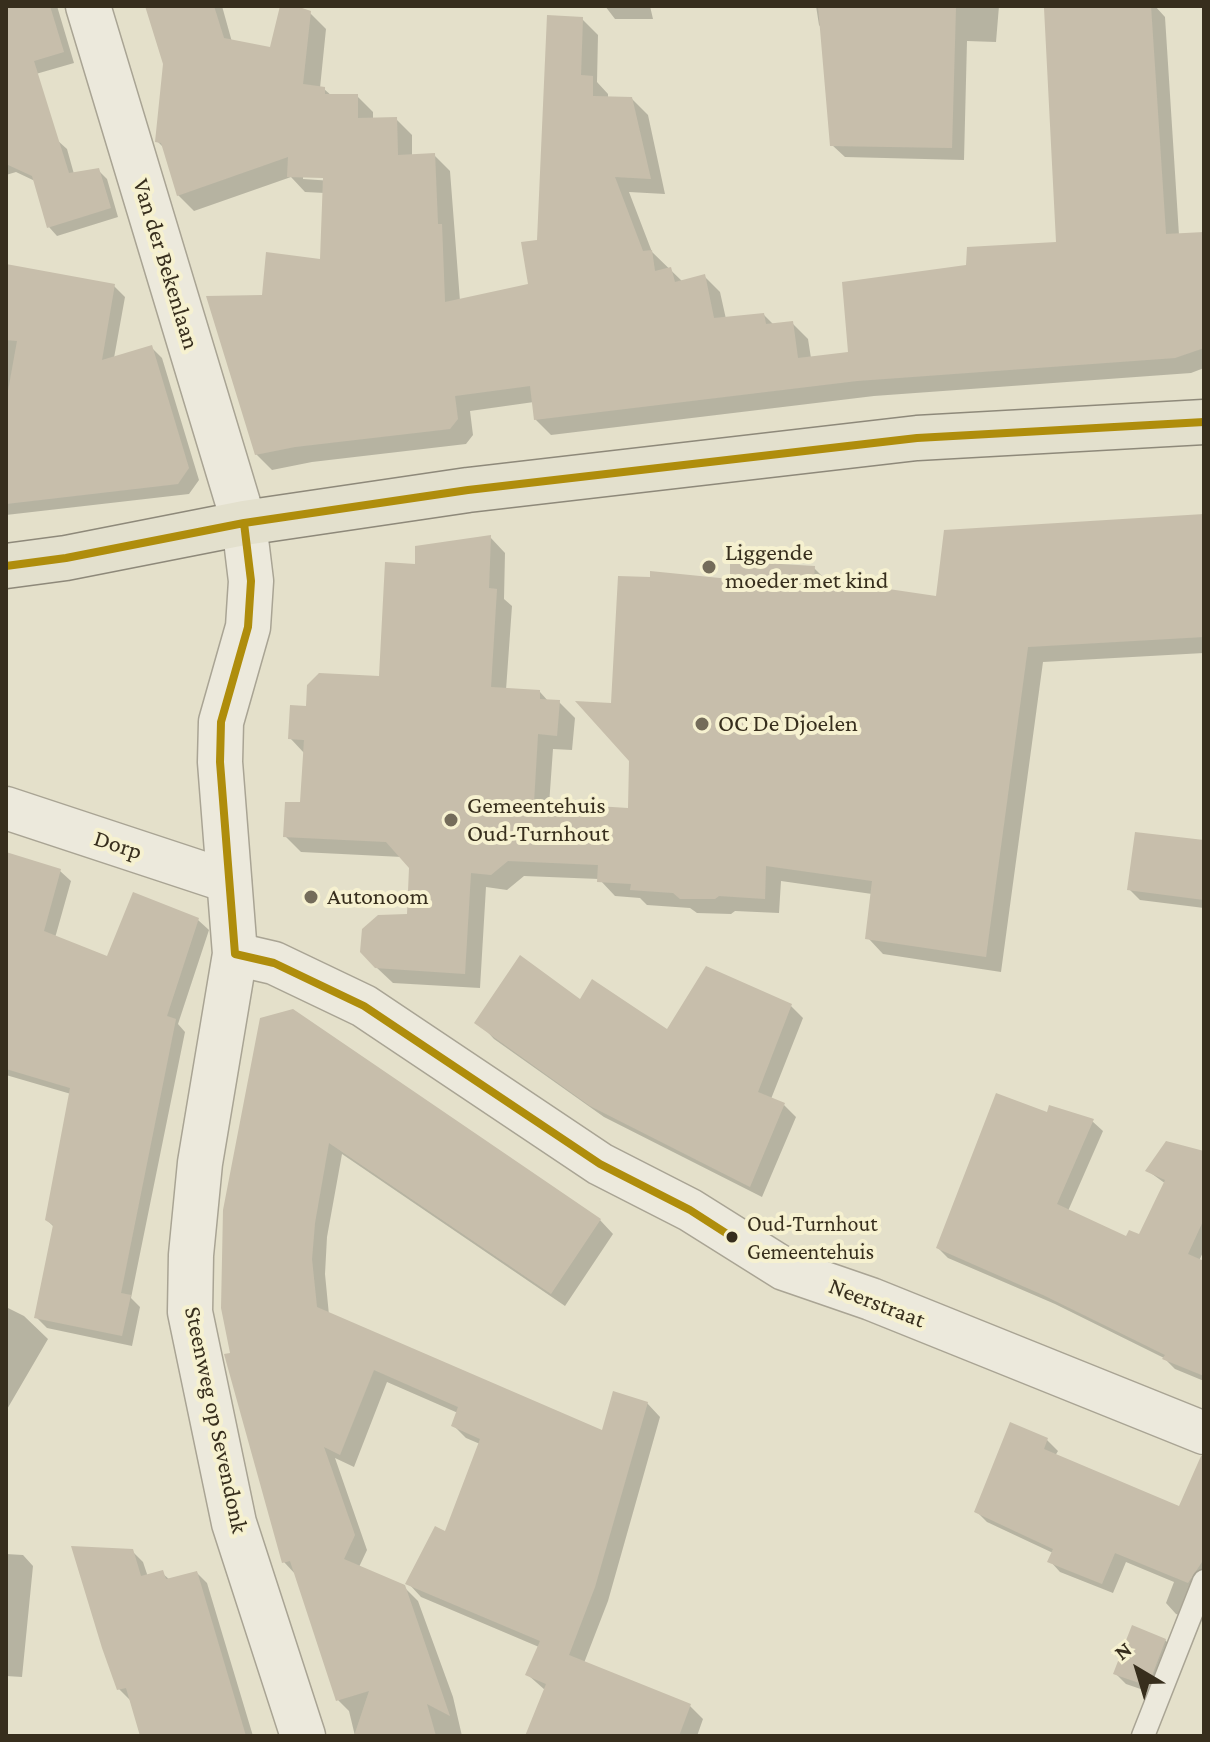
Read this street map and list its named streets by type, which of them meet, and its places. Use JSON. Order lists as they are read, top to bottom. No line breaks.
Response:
{"streets":{"street":["Van der Bekenlaan","Dorp","Neerstraat","Steenweg op Sevendonk"]},"crossings":[["Neerstraat","Steenweg op Sevendonk"]],"places":["Liggende moeder met kind","OC De Djoelen","Gemeentehuis Oud-Turnhout","Autonoom","Oud-Turnhout Gemeentehuis"],"north":"top left"}
